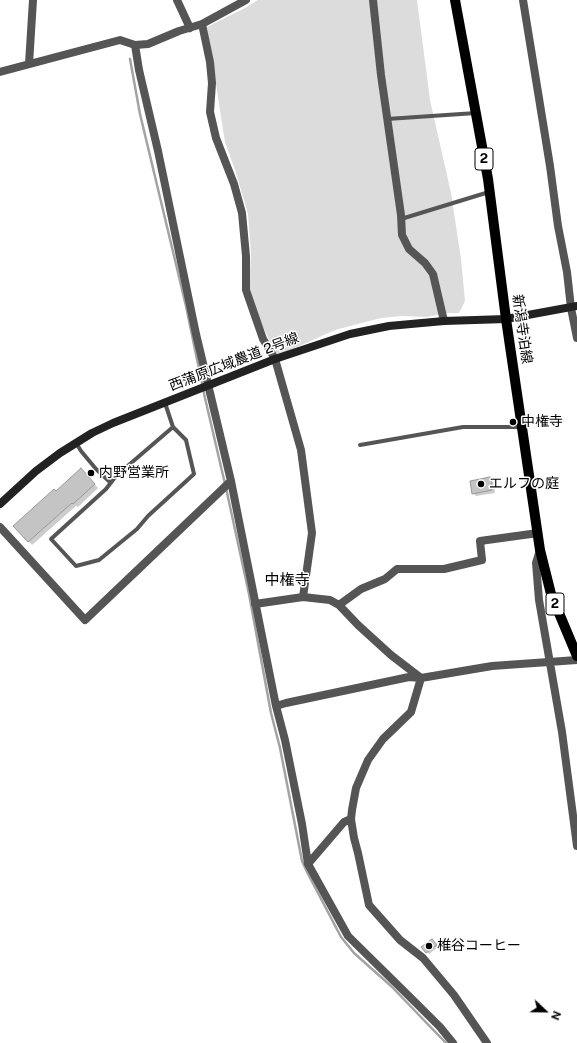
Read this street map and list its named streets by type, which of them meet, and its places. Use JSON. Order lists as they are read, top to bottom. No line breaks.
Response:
{"streets":{"main road":["2","新潟寺泊線"],"street":["西蒲原広域農道 2号線"]},"crossings":[["新潟寺泊線","西蒲原広域農道 2号線"]],"districts":["中権寺"],"places":["中権寺","内野営業所","エルフの庭","椎谷コーヒー"],"north":"right"}
